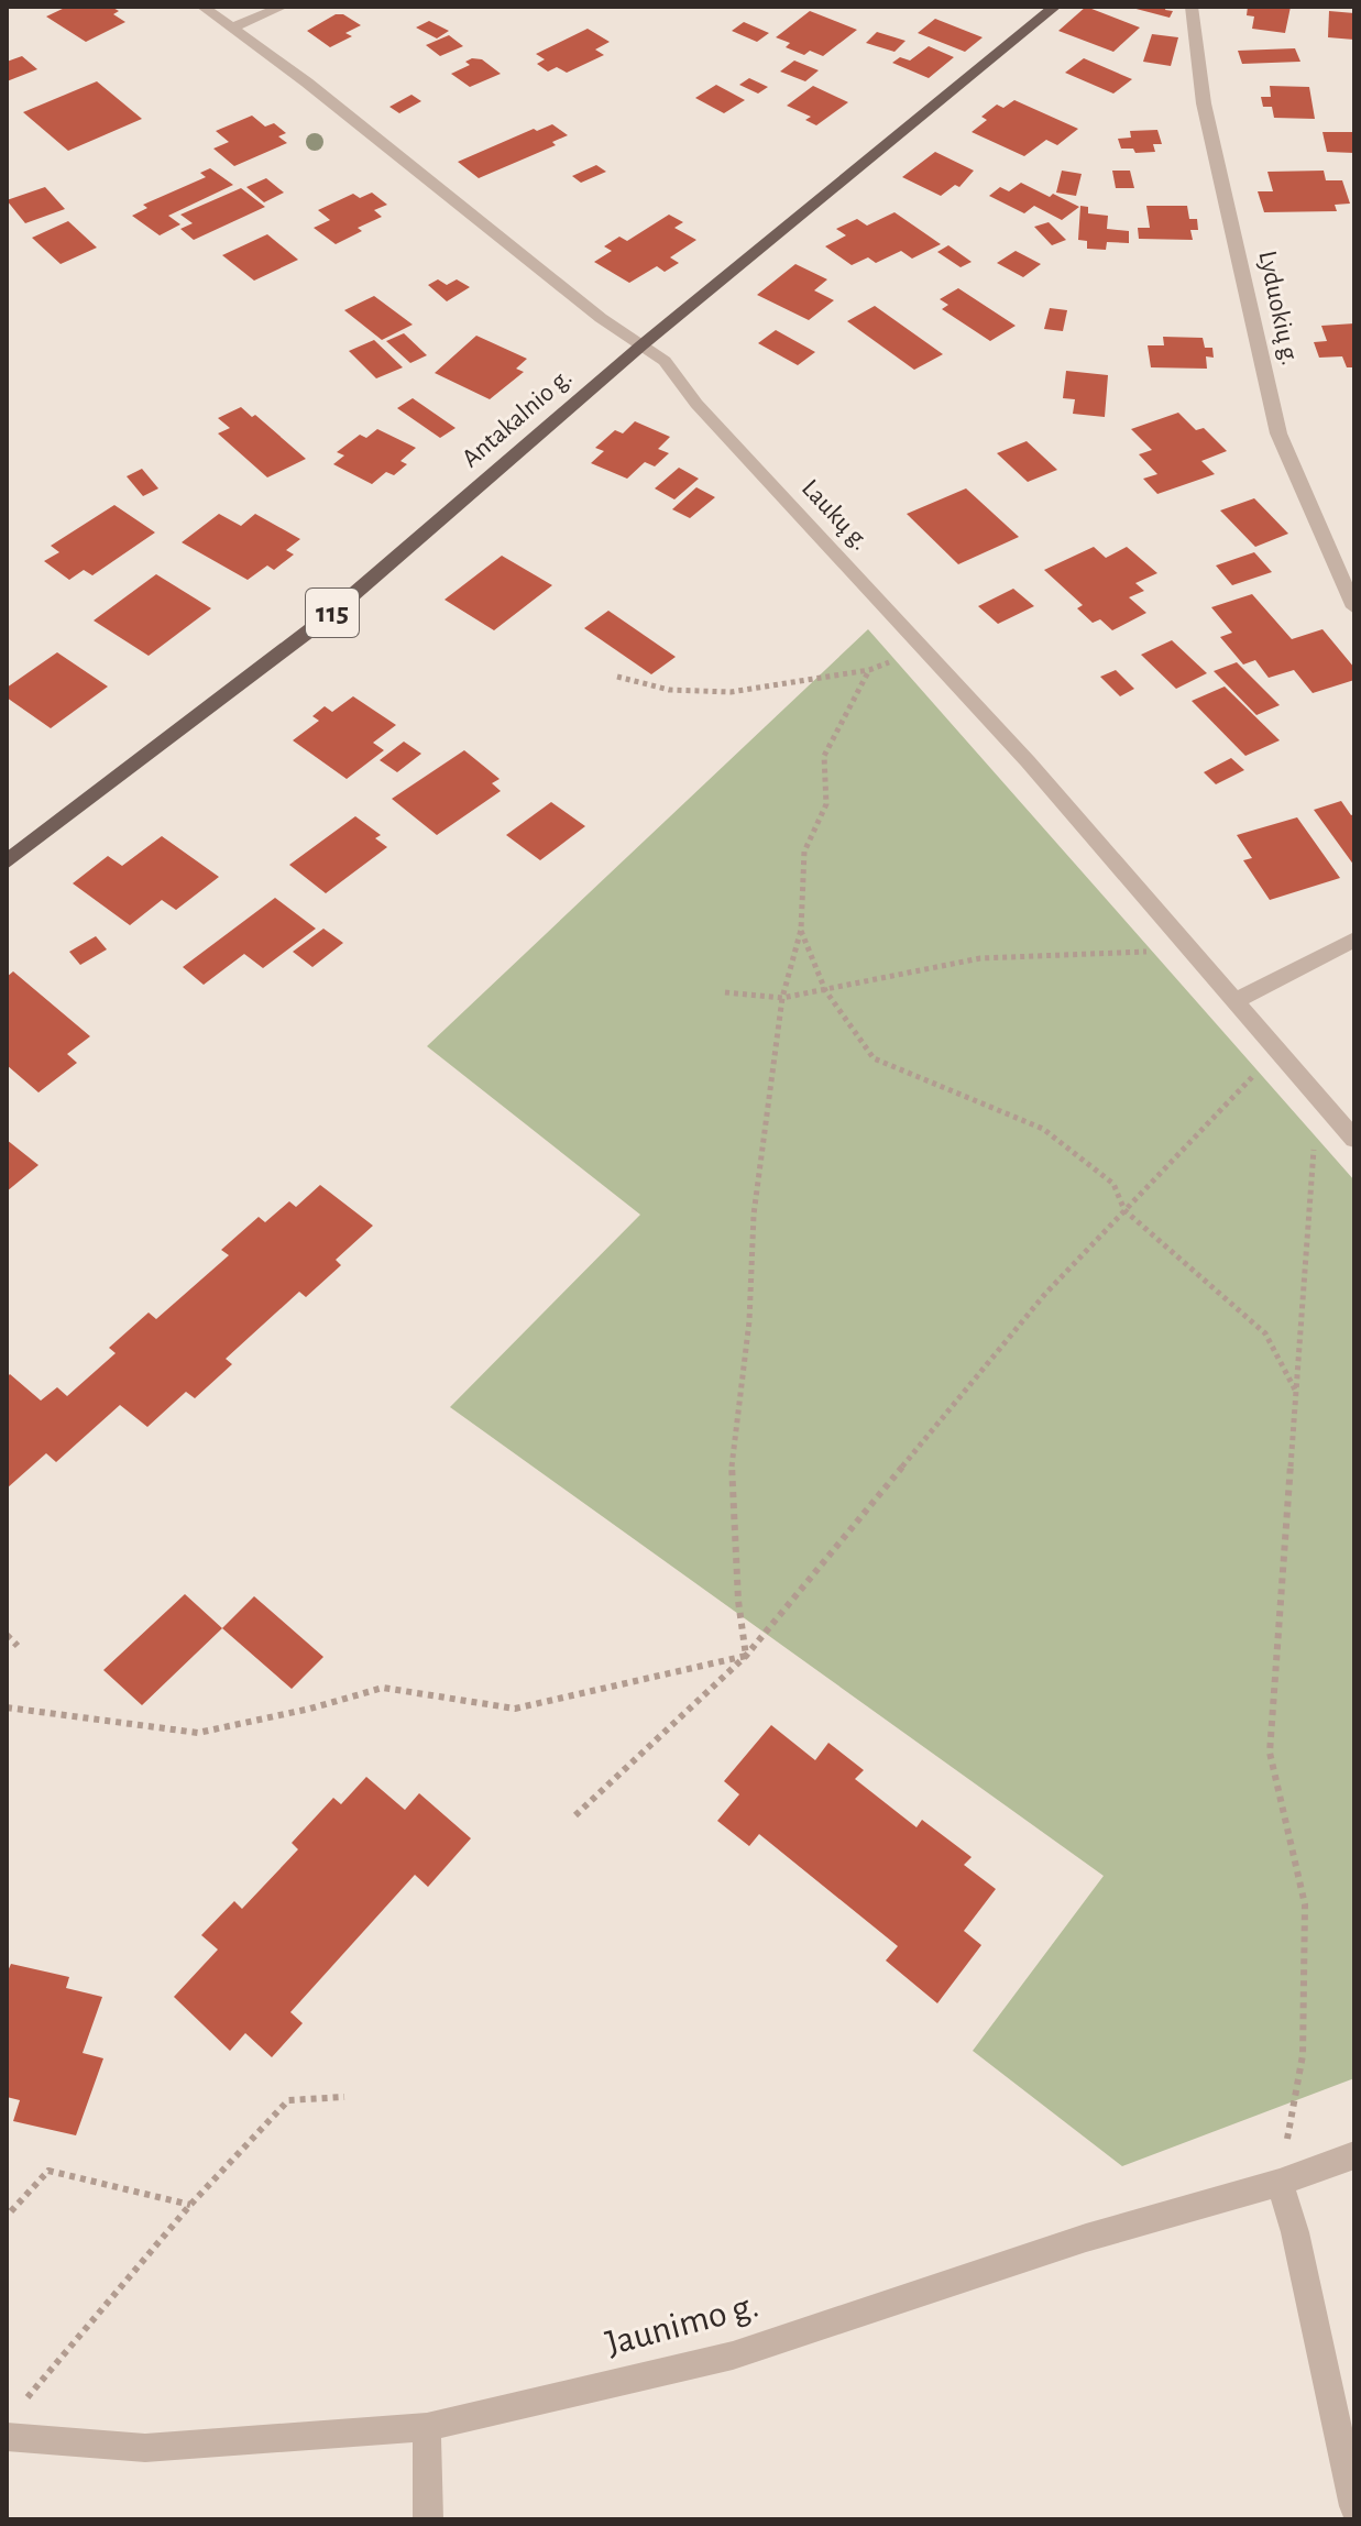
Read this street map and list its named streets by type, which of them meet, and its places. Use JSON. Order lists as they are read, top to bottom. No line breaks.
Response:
{"streets":{"main road":["Antakalnio g.","115"],"street":["Lyduokių g.","Laukų g.","Jaunimo g."]},"crossings":[["Antakalnio g.","Laukų g."]]}
